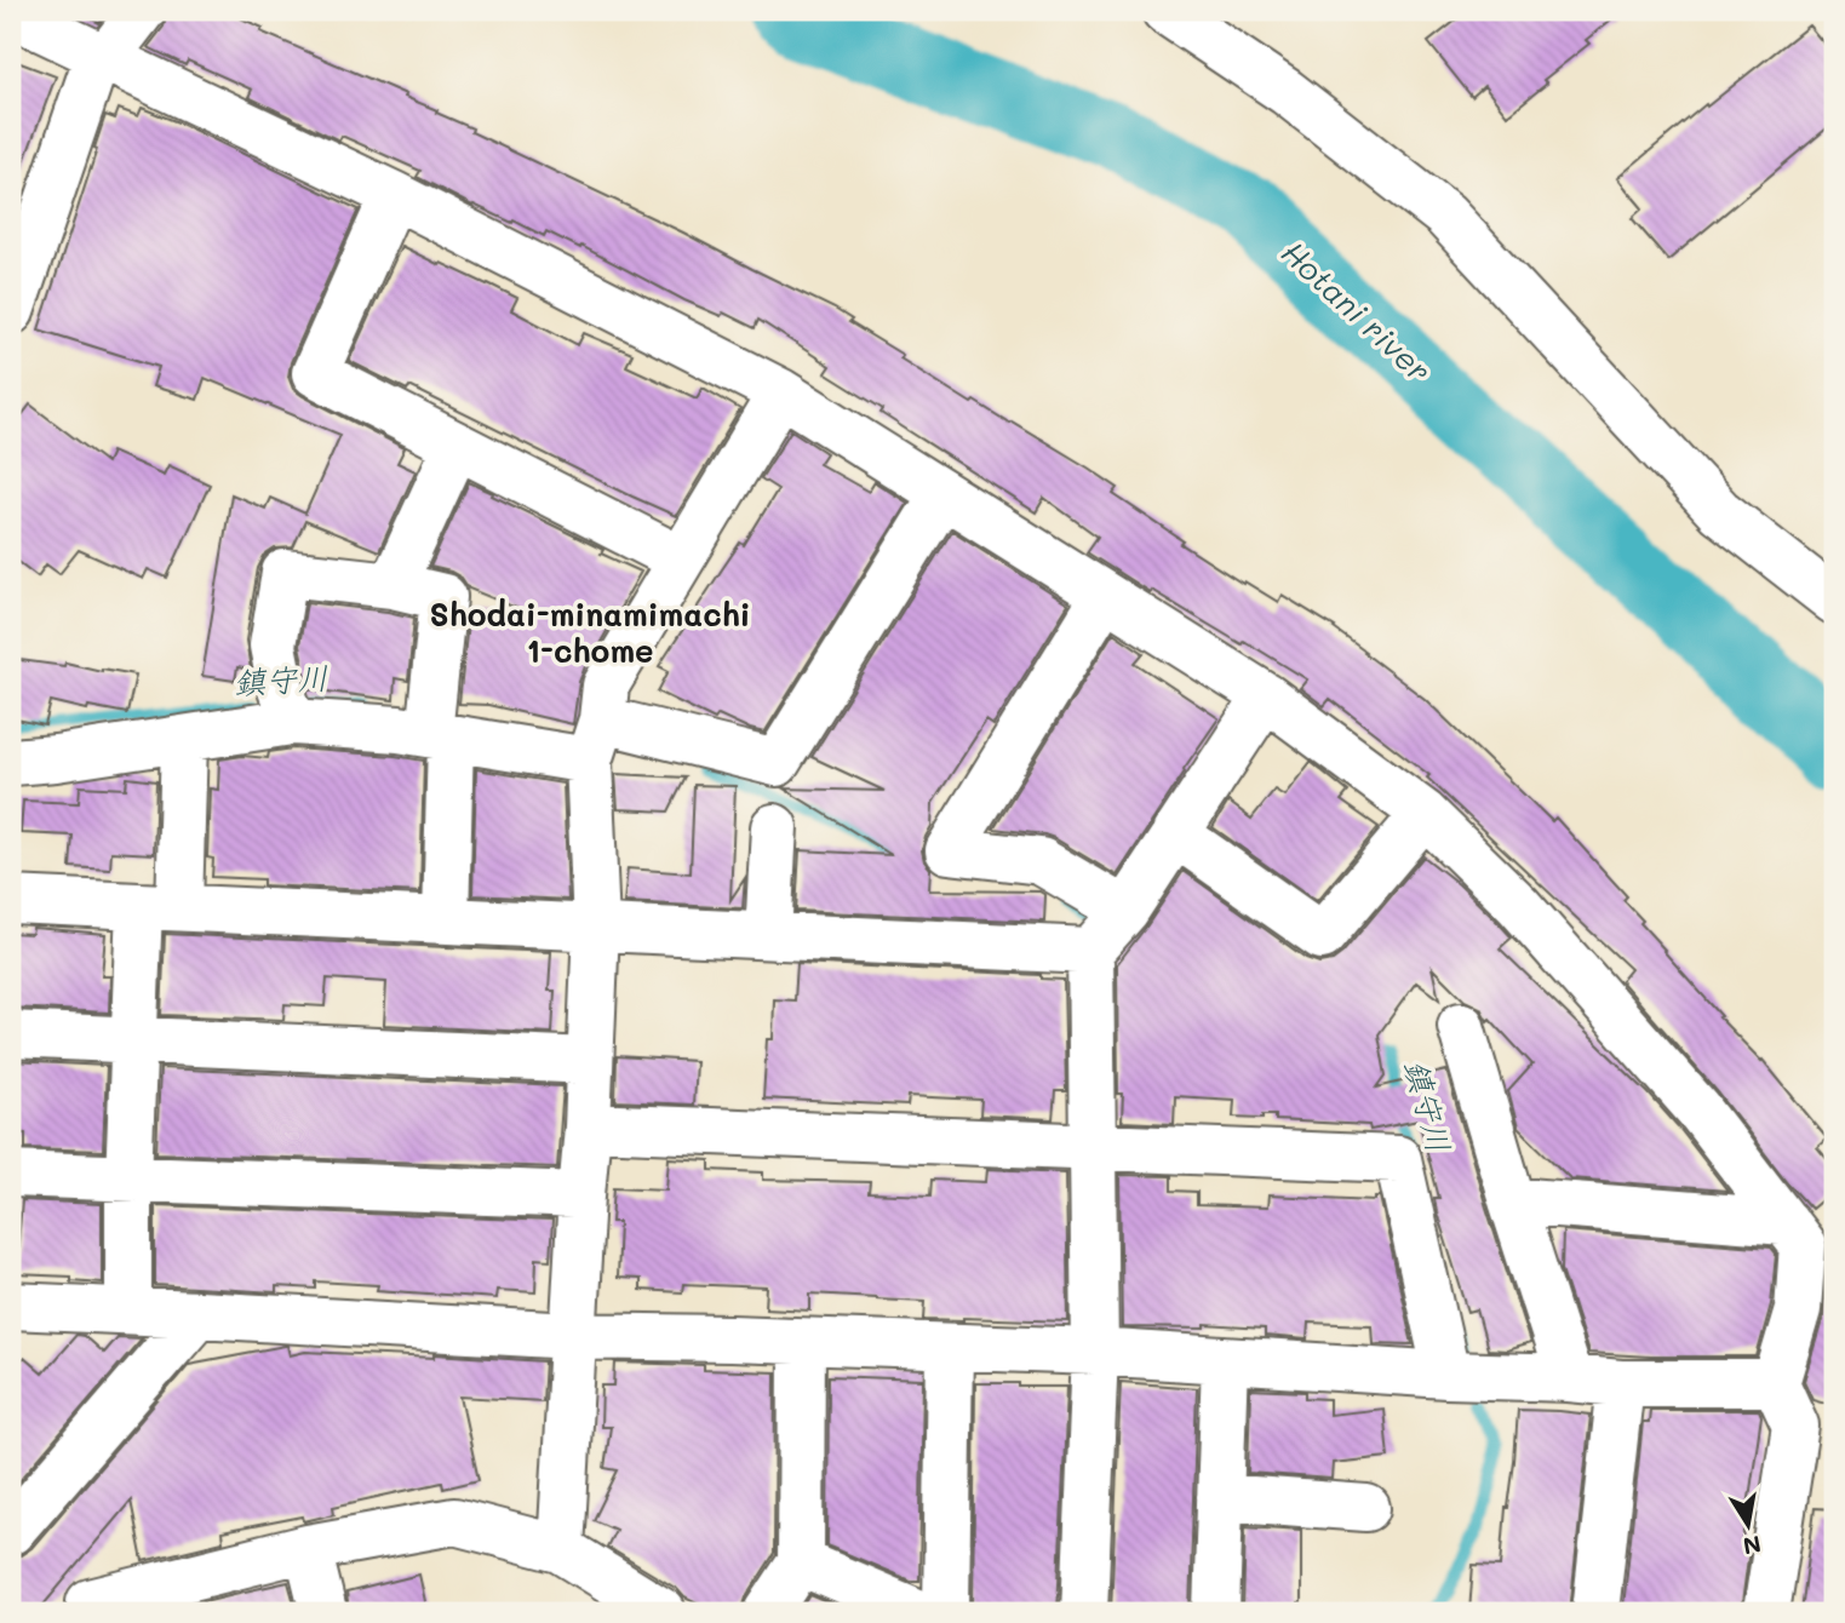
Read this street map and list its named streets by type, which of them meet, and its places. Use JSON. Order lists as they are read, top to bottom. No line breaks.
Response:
{"districts":["Shodai-minamimachi 1-chome"],"water":["Hotani river","鎮守川"],"north":"bottom"}
